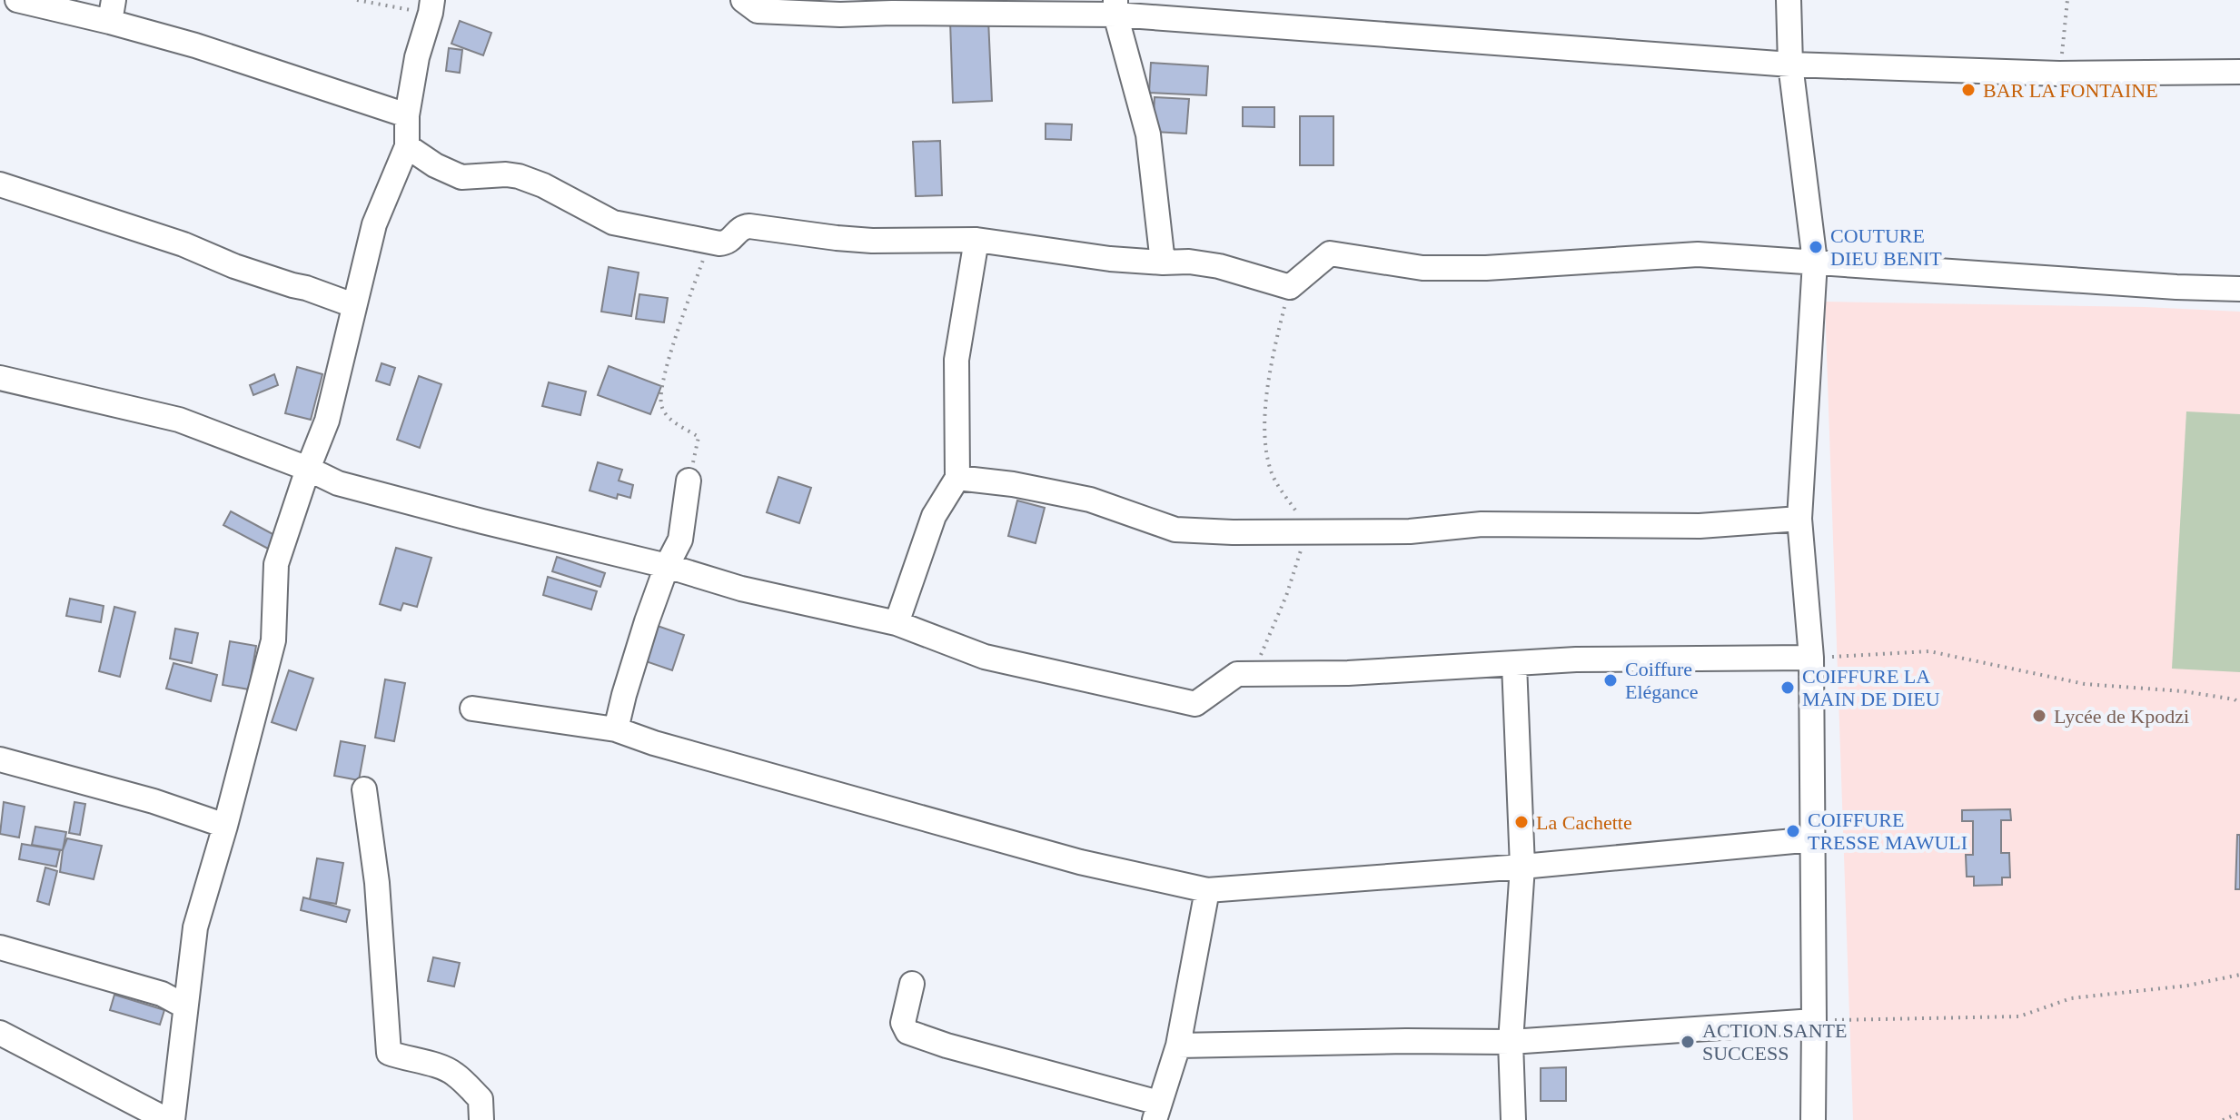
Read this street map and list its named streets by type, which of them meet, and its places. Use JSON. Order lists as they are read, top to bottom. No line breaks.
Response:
{"places":["BAR LA FONTAINE","COUTURE DIEU BENIT","Coiffure Elégance","COIFFURE LA MAIN DE DIEU","Lycée de Kpodzi","La Cachette","COIFFURE TRESSE MAWULI","ACTION SANTE SUCCESS"]}
